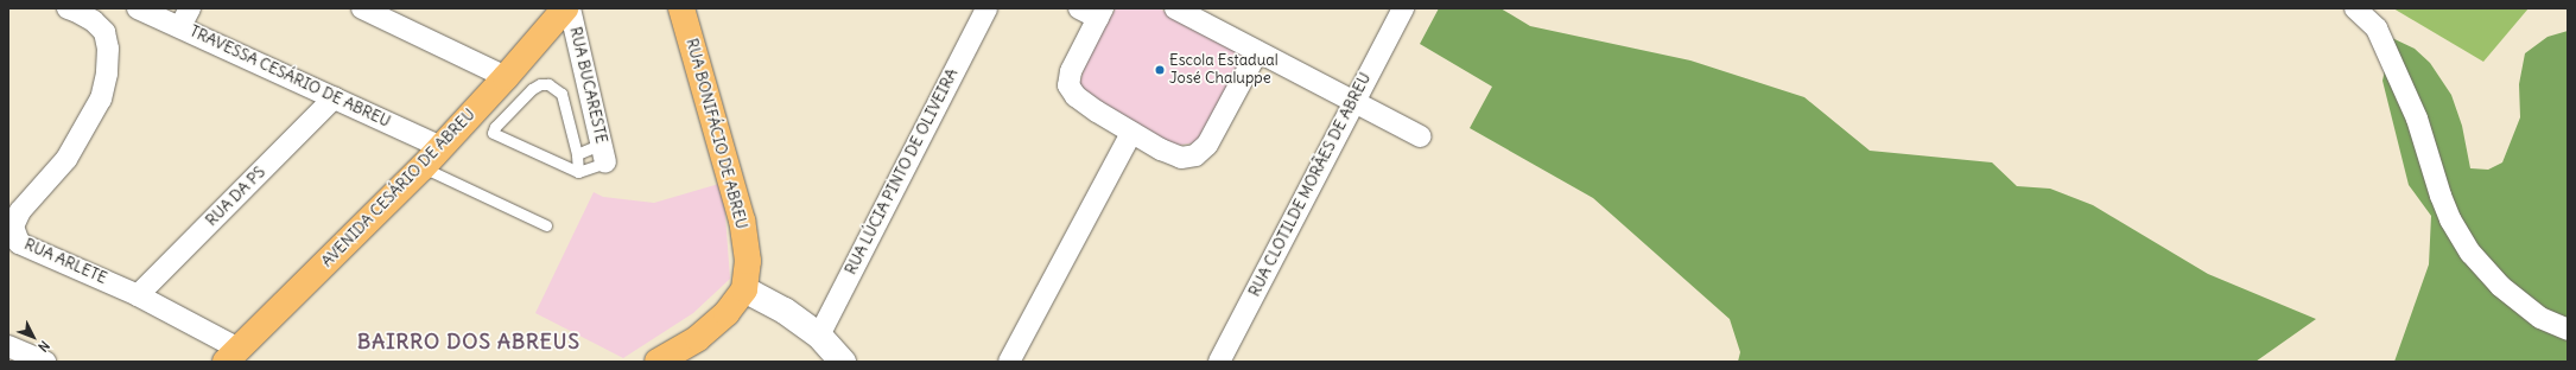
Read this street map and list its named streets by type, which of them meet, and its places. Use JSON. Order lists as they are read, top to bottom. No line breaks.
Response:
{"streets":{"main road":["RUA BONIFÁCIO DE ABREU","AVENIDA CESÁRIO DE ABREU"],"street":["TRAVESSA CESÁRIO DE ABREU","RUA BUCARESTE","RUA LÚCIA PINTO DE OLIVEIRA","RUA CLOTILDE MORÃES DE ABREU","RUA DA PS","RUA ARLETE"]},"crossings":[["TRAVESSA CESÁRIO DE ABREU","AVENIDA CESÁRIO DE ABREU"],["TRAVESSA CESÁRIO DE ABREU","RUA DA PS"],["AVENIDA CESÁRIO DE ABREU","RUA ARLETE"],["RUA DA PS","RUA ARLETE"]],"districts":["BAIRRO DOS ABREUS"],"places":["Escola Estadual José Chaluppe"],"north":"bottom right"}
